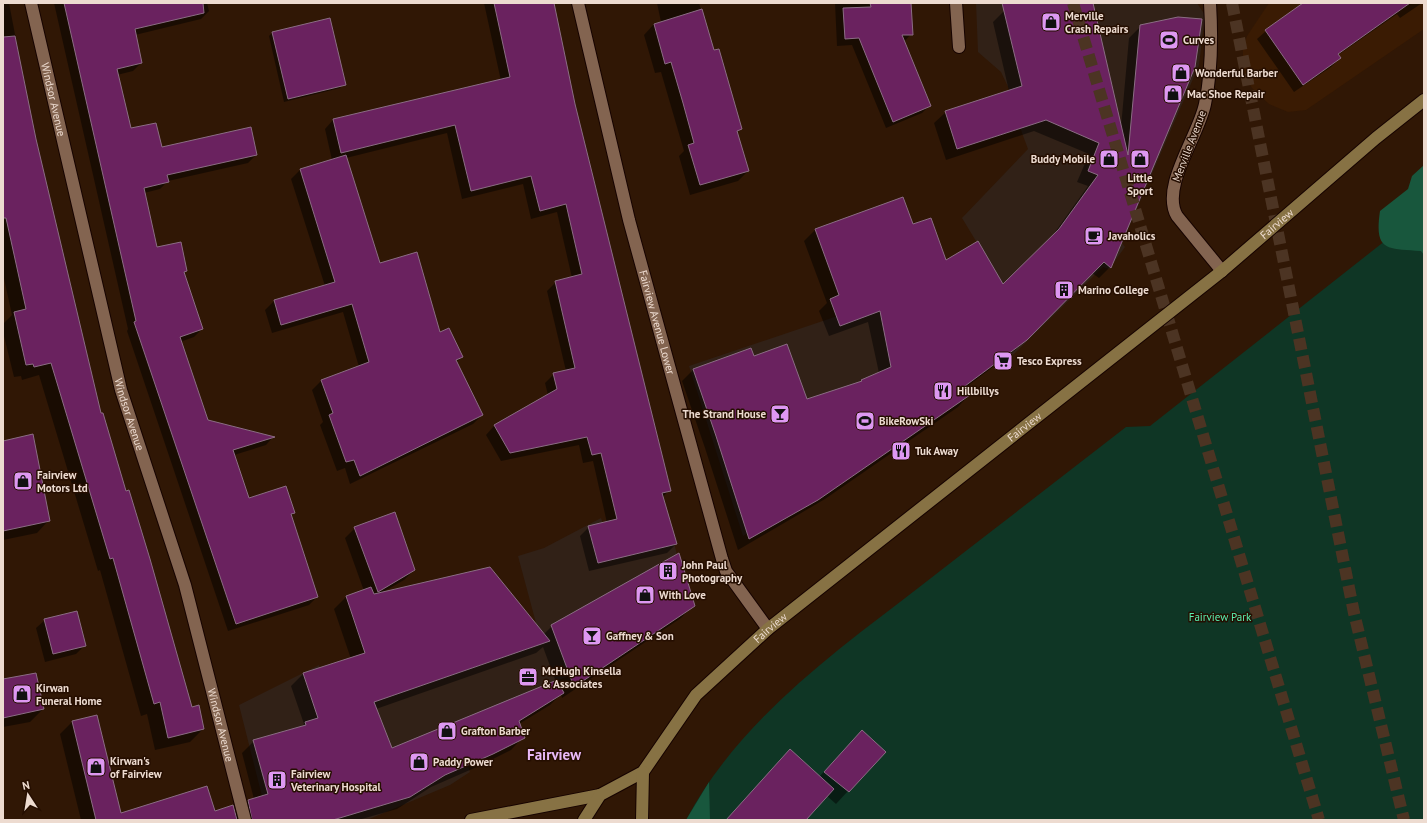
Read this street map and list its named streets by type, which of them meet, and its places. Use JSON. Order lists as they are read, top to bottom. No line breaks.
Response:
{"streets":{"main road":["Fairview"],"street":["Windsor Avenue","Merville Avenue","Fairview Avenue Lower"]},"crossings":[["Merville Avenue","Fairview"],["Fairview","Fairview Avenue Lower"]],"districts":["Fairview"],"parks":["Fairview Park"],"places":{"shop":["Merville Crash Repairs","Wonderful Barber","Mac Shoe Repair","Buddy Mobile","Little Sport","Fairview Motors Ltd","With Love","Kirwan Funeral Home","Grafton Barber","Paddy Power","Kirwan's of Fairview"],"sports":["Curves","BikeRowSki"],"cafe":["Javaholics"],"building":["Marino College","John Paul Photography","Fairview Veterinary Hospital"],"supermarket":["Tesco Express"],"restaurant":["Hillbillys","Tuk Away"],"bar":["The Strand House","Gaffney & Son"],"office":["McHugh Kinsella & Associates"]},"north":"top"}
